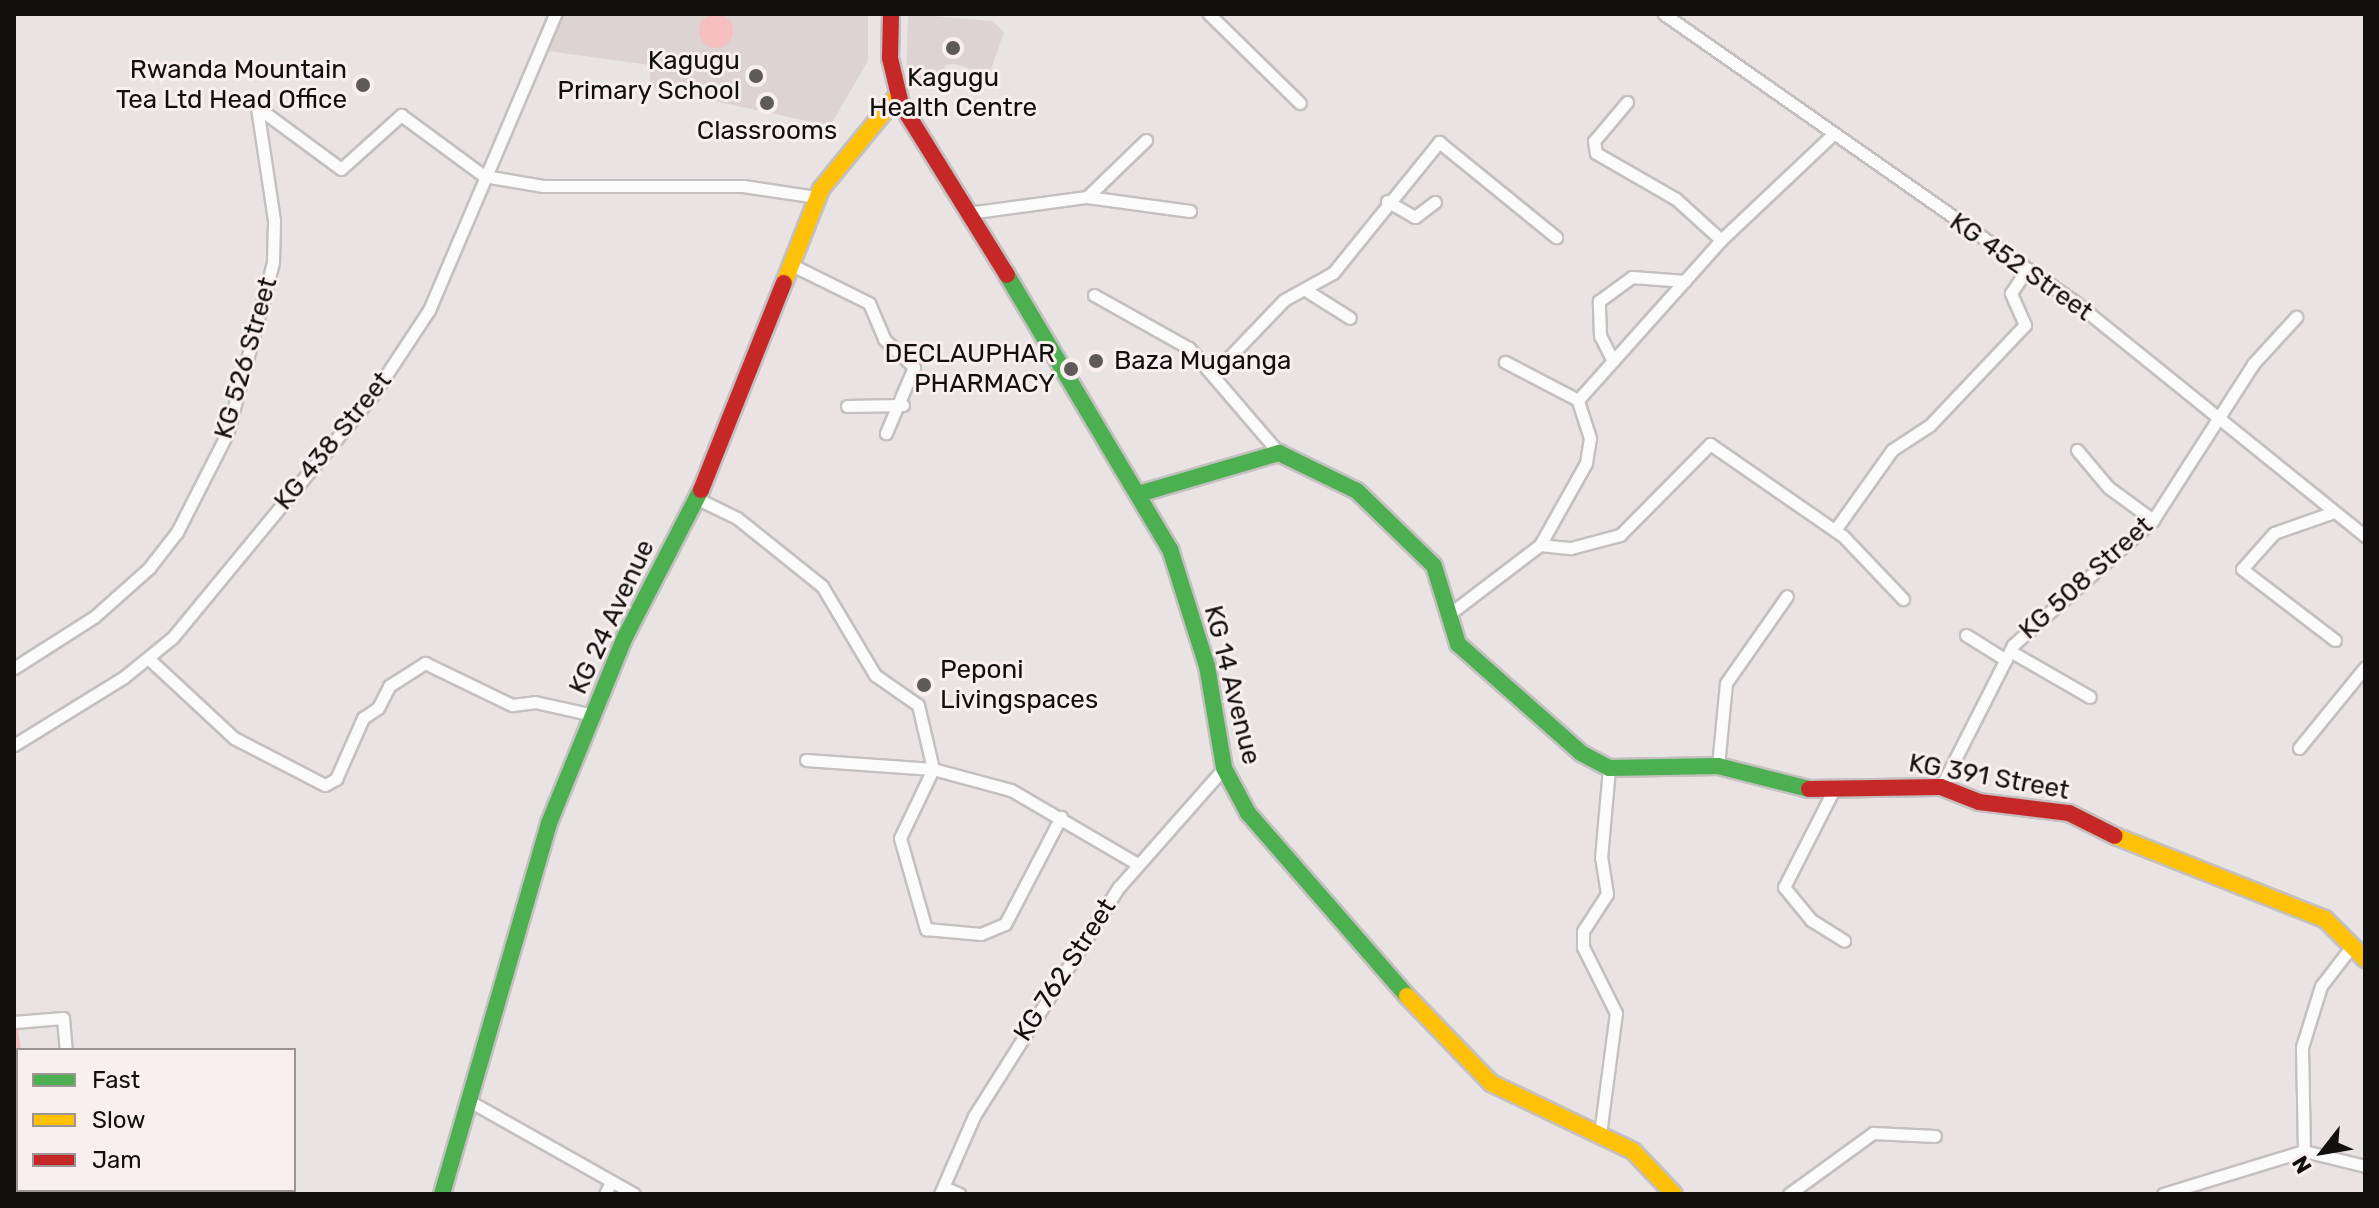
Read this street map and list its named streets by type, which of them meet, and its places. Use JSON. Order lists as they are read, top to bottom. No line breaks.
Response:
{"streets":{"main road":["KG 24 Avenue","KG 14 Avenue","KG 391 Street"],"street":["KG 452 Street","KG 526 Street","KG 438 Street","KG 508 Street","KG 762 Street"]},"crossings":[["KG 452 Street","KG 508 Street"],["KG 526 Street","KG 438 Street"],["KG 508 Street","KG 391 Street"],["KG 24 Avenue","KG 14 Avenue"],["KG 14 Avenue","KG 762 Street"]],"places":["Kagugu Health Centre","Kagugu Primary School","Rwanda Mountain Tea Ltd Head Office","Classrooms","Baza Muganga","DECLAUPHAR PHARMACY","Peponi Livingspaces"],"legend":["Fast","Slow","Jam"],"north":"bottom left"}
